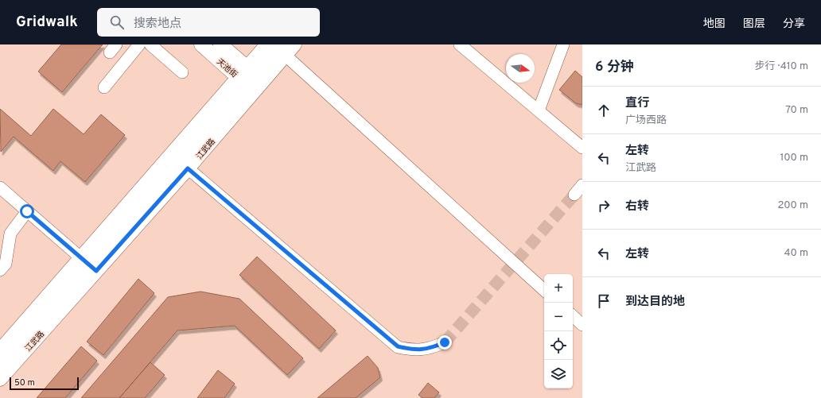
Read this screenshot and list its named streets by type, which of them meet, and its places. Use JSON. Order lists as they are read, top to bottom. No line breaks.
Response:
{"streets":{"main road":["天池街","江武路"]},"crossings":[["天池街","江武路"]],"scale_bar":"50 m","north":"right","page":{"header":"Gridwalk","search":"搜索地点","nav":["地图","图层","分享"],"heading":["6 分钟","步行 · 410 m"],"list":[["直行","广场西路","70 m"],["左转","江武路","100 m"],["右转","200 m"],["左转","40 m"],"到达目的地"],"map_buttons":["+","−"],"scale":"50 m"}}
